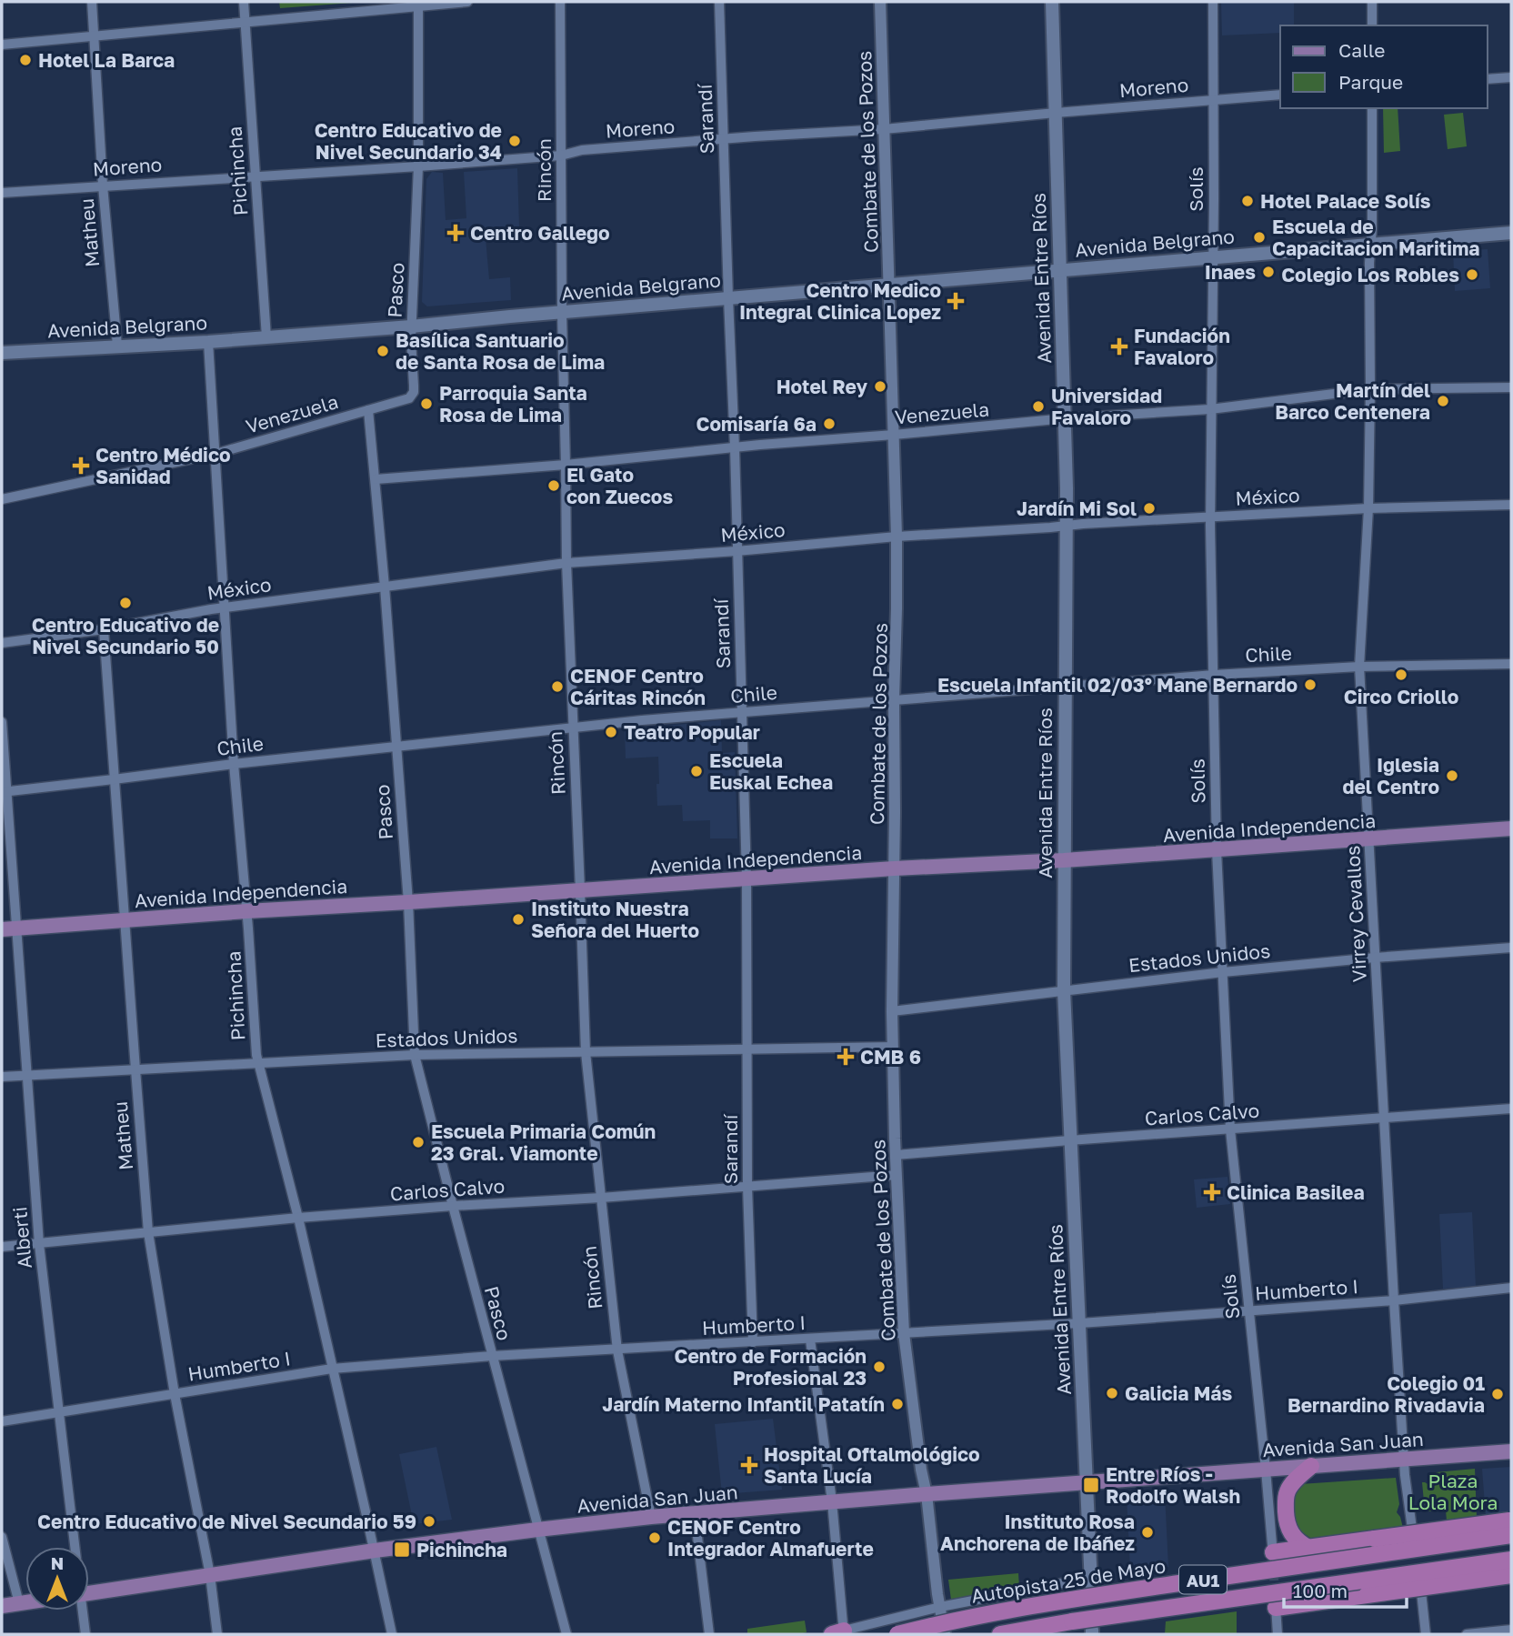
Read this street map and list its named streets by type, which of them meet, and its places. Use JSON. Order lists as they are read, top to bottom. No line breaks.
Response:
{"streets":{"highway":["AU1","Autopista 25 de Mayo"],"main road":["Avenida Belgrano","Avenida Entre Ríos","Avenida Independencia","Avenida San Juan"],"street":["Moreno","Sarandí","Combate de los Pozos","Rincón","Pichincha","Solís","Matheu","Pasco","Venezuela","México","Chile","Virrey Cevallos","Estados Unidos","Carlos Calvo","Alberti","Humberto I"]},"crossings":[["Moreno","Sarandí"],["Moreno","Combate de los Pozos"],["Moreno","Rincón"],["Moreno","Pichincha"],["Moreno","Solís"],["Moreno","Matheu"],["Moreno","Avenida Entre Ríos"],["Moreno","Pasco"],["Sarandí","Avenida Belgrano"],["Sarandí","Venezuela"],["Sarandí","México"],["Sarandí","Chile"],["Sarandí","Avenida Independencia"],["Sarandí","Estados Unidos"],["Sarandí","Carlos Calvo"],["Sarandí","Humberto I"],["Combate de los Pozos","Avenida Belgrano"],["Combate de los Pozos","Venezuela"],["Combate de los Pozos","México"],["Combate de los Pozos","Chile"],["Combate de los Pozos","Avenida Independencia"],["Combate de los Pozos","Estados Unidos"],["Combate de los Pozos","Carlos Calvo"],["Combate de los Pozos","Humberto I"],["Combate de los Pozos","Avenida San Juan"],["Rincón","Avenida Belgrano"],["Rincón","Venezuela"],["Rincón","México"],["Rincón","Chile"],["Rincón","Avenida Independencia"],["Rincón","Estados Unidos"],["Rincón","Carlos Calvo"],["Rincón","Humberto I"],["Rincón","Avenida San Juan"],["Pichincha","Avenida Belgrano"],["Pichincha","Venezuela"],["Pichincha","México"],["Pichincha","Chile"],["Pichincha","Avenida Independencia"],["Pichincha","Estados Unidos"],["Pichincha","Carlos Calvo"],["Pichincha","Humberto I"],["Pichincha","Avenida San Juan"],["Solís","Avenida Belgrano"],["Solís","Venezuela"],["Solís","México"],["Solís","Chile"],["Solís","Avenida Independencia"],["Solís","Estados Unidos"],["Solís","Carlos Calvo"],["Solís","Humberto I"],["Solís","Avenida San Juan"],["Matheu","Avenida Belgrano"],["Matheu","México"],["Matheu","Chile"],["Matheu","Avenida Independencia"],["Matheu","Estados Unidos"],["Matheu","Carlos Calvo"],["Matheu","Humberto I"],["Matheu","Avenida San Juan"],["Avenida Belgrano","Avenida Entre Ríos"],["Avenida Belgrano","Pasco"],["Avenida Belgrano","Virrey Cevallos"],["Avenida Entre Ríos","Venezuela"],["Avenida Entre Ríos","México"],["Avenida Entre Ríos","Chile"],["Avenida Entre Ríos","Avenida Independencia"],["Avenida Entre Ríos","Estados Unidos"],["Avenida Entre Ríos","Carlos Calvo"],["Avenida Entre Ríos","Humberto I"],["Avenida Entre Ríos","Avenida San Juan"],["Pasco","Venezuela"],["Pasco","México"],["Pasco","Chile"],["Pasco","Avenida Independencia"],["Pasco","Estados Unidos"],["Pasco","Carlos Calvo"],["Pasco","Humberto I"],["Pasco","Avenida San Juan"],["Venezuela","Virrey Cevallos"],["México","Virrey Cevallos"],["Chile","Virrey Cevallos"],["Chile","Alberti"],["Avenida Independencia","Virrey Cevallos"],["Avenida Independencia","Alberti"],["Virrey Cevallos","Estados Unidos"],["Virrey Cevallos","Carlos Calvo"],["Virrey Cevallos","Humberto I"],["Virrey Cevallos","Avenida San Juan"],["Estados Unidos","Alberti"],["Carlos Calvo","Alberti"],["Alberti","Humberto I"]],"parks":["Plaza Lola Mora"],"places":{"other":["Hotel La Barca","Centro Educativo de Nivel Secundario 34","Hotel Palace Solís","Escuela de Capacitacion Maritima","Inaes","Colegio Los Robles","Basílica Santuario de Santa Rosa de Lima","Hotel Rey","Martín del Barco Centenera","Parroquia Santa Rosa de Lima","Universidad Favaloro","Comisaría 6ª","El Gato con Zuecos","Jardín Mi Sol","Centro Educativo de Nivel Secundario 50","Circo Criollo","Escuela Infantil 02/03° Mane Bernardo","CENOF Centro Cáritas Rincón","Teatro Popular","Escuela Euskal Echea","Iglesia del Centro","Instituto Nuestra Señora del Huerto","Escuela Primaria Común 23 Gral. Viamonte","Centro de Formación Profesional 23","Galicia Más","Colegio 01 Bernardino Rivadavia","Jardín Materno Infantil Patatín","Centro Educativo de Nivel Secundario 59","Instituto Rosa Anchorena de Ibáñez","CENOF Centro Integrador Almafuerte"],"health":["Centro Gallego","Centro Medico Integral Clinica Lopez","Fundación Favaloro","Centro Médico Sanidad","CMB 6","Clinica Basilea","Hospital Oftalmológico Santa Lucía"],"transit":["Entre Ríos - Rodolfo Walsh","Pichincha"]},"legend":["Calle","Parque"],"scale_bar":"100 m","north":"top"}
